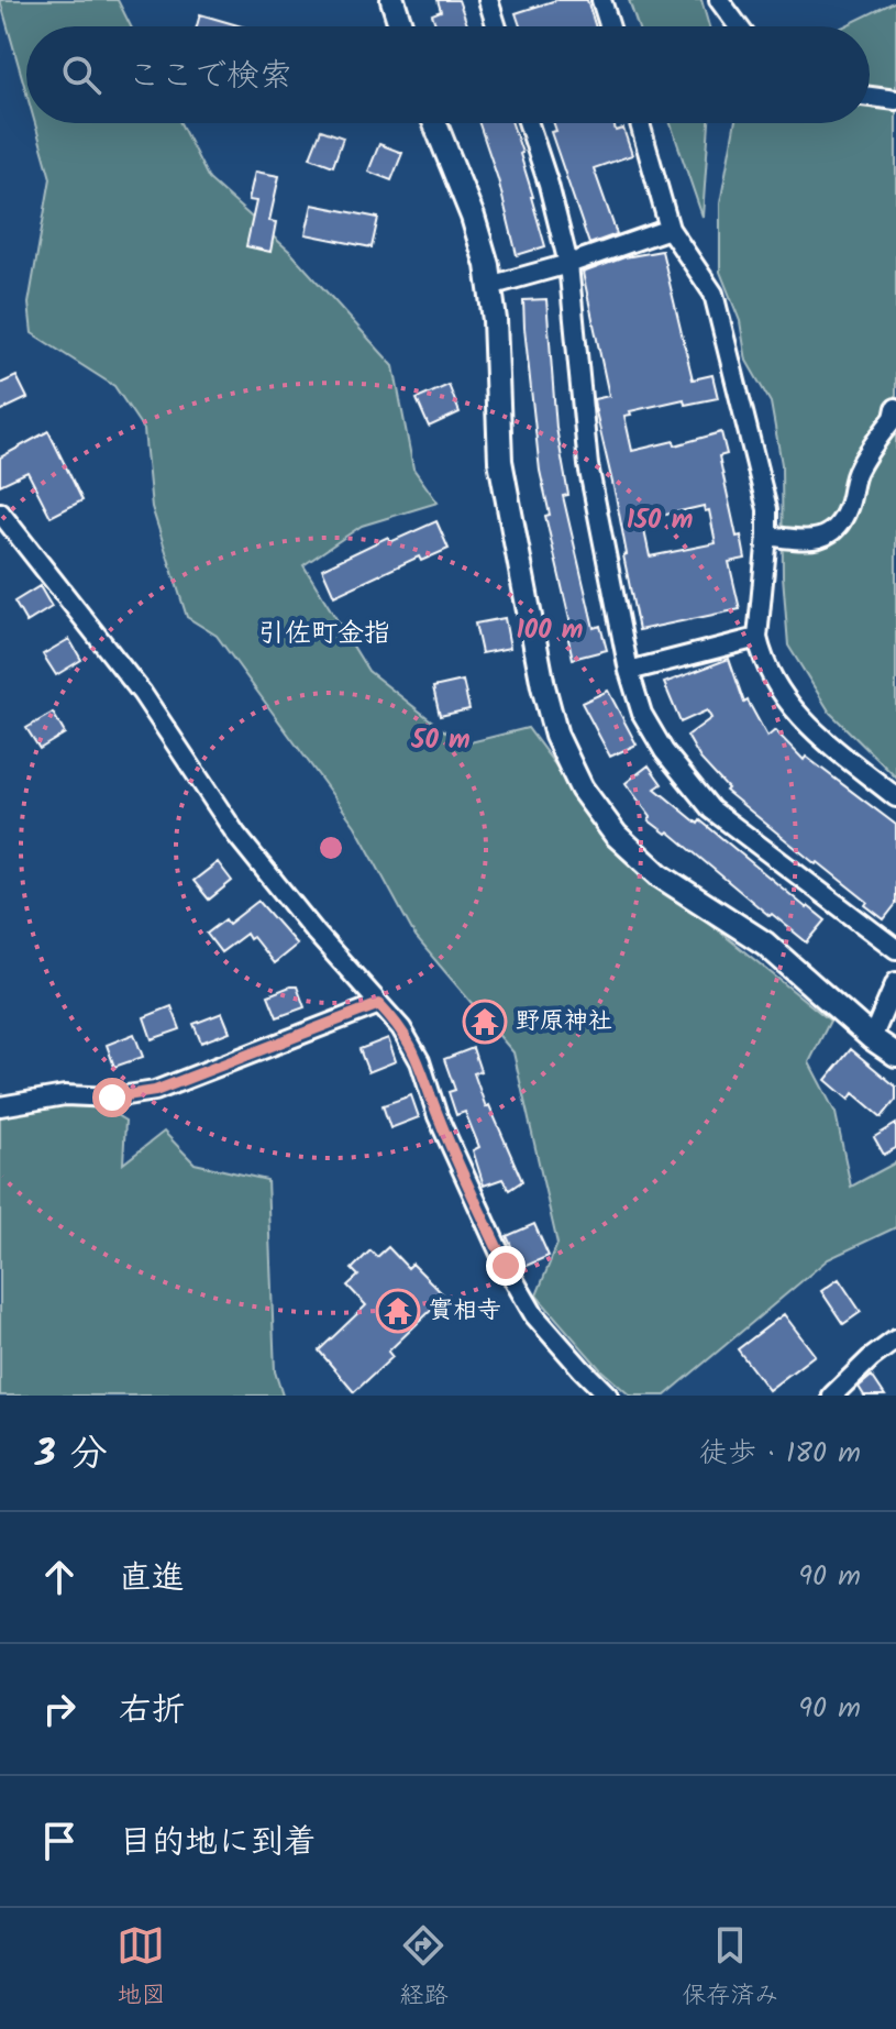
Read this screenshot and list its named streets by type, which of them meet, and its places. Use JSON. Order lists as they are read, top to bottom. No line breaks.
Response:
{"districts":["引佐町金指"],"places":{"temple":["野原神社","實相寺"]},"page":{"search":"ここで検索","heading":["3 分","徒歩 · 180 m"],"list":[["直進","90 m"],["右折","90 m"],"目的地に到着"],"nav":["地図","経路","保存済み"]},"rings":["150 m","100 m","50 m"]}
